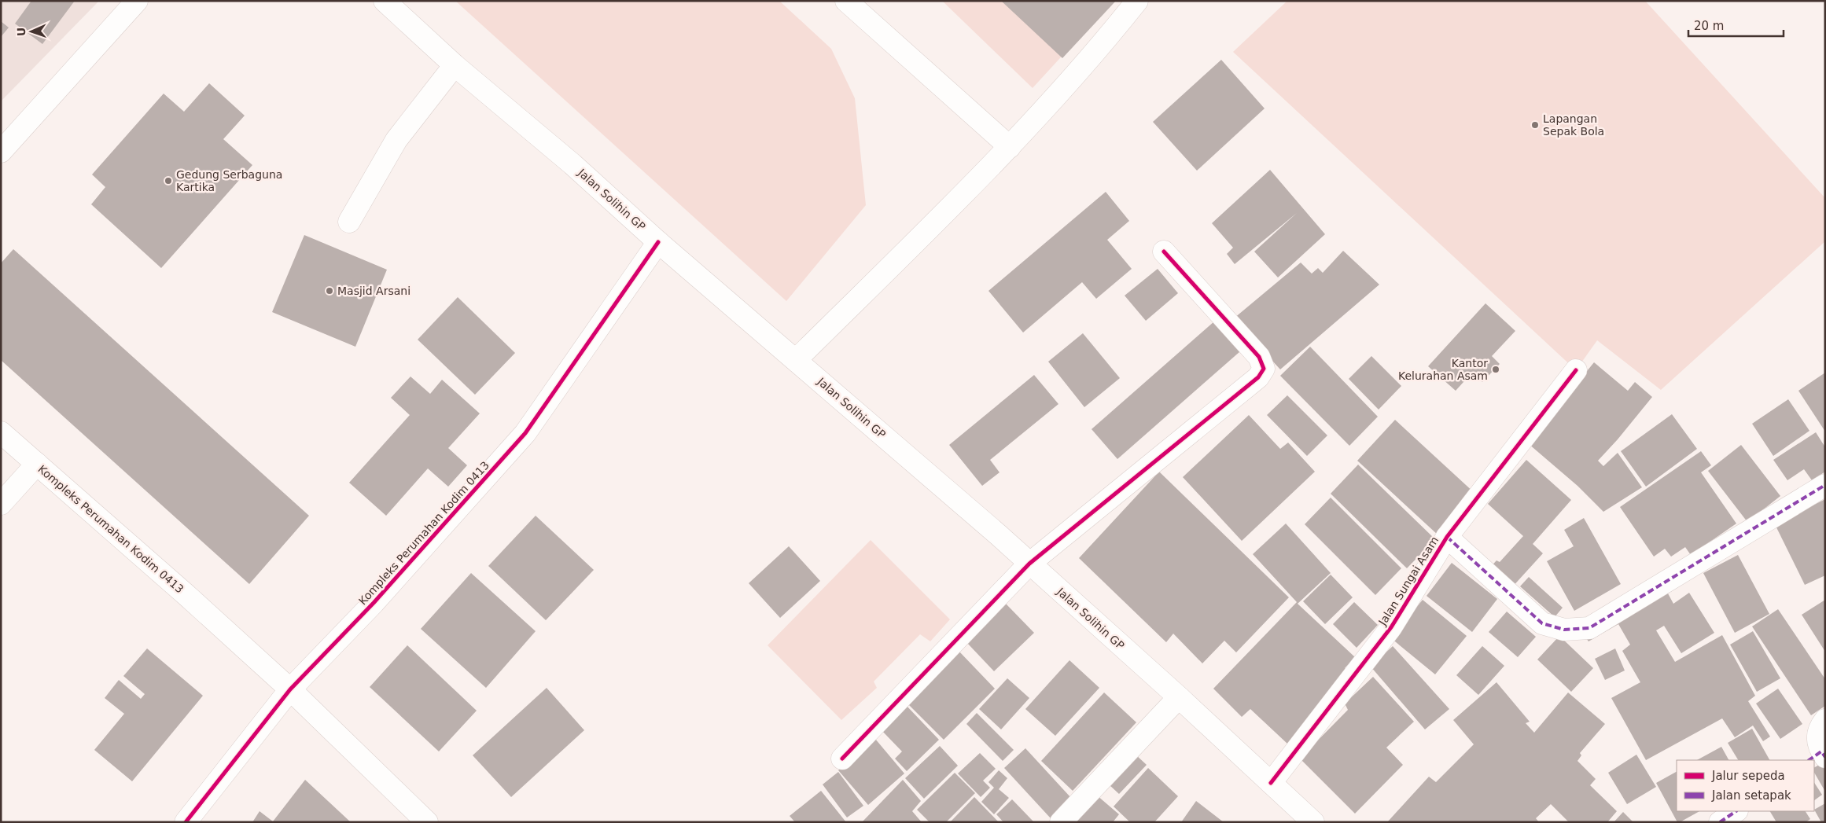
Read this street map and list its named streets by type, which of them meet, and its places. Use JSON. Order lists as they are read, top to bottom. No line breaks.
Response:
{"streets":{"street":["Jalan Solihin GP","Kompleks Perumahan Kodim 0413","Jalan Sungai Asam"]},"crossings":[["Jalan Solihin GP","Kompleks Perumahan Kodim 0413"],["Jalan Solihin GP","Jalan Sungai Asam"]],"places":["Lapangan Sepak Bola","Gedung Serbaguna Kartika","Masjid Arsani","Kantor Kelurahan Asam"],"legend":["Jalur sepeda","Jalan setapak"],"scale_bar":"20 m","north":"left"}
